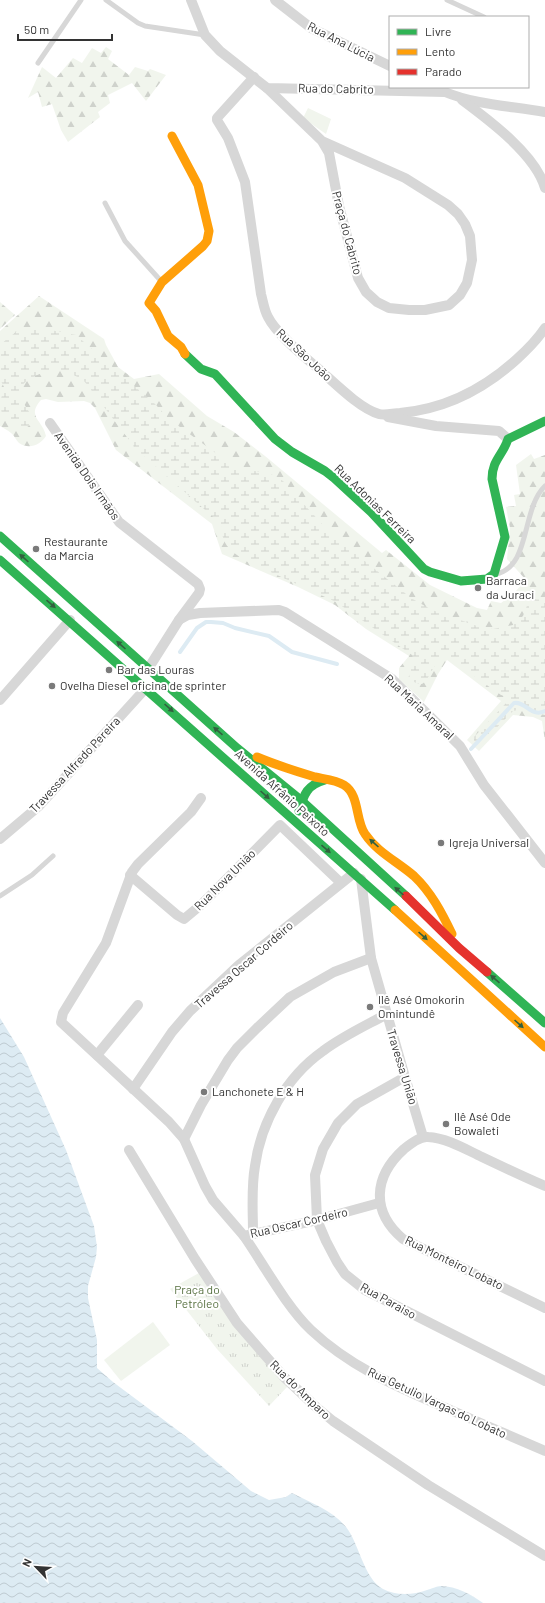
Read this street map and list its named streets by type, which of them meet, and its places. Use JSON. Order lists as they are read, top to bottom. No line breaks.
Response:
{"streets":{"main road":["Rua Adonias Ferreira","Avenida Afrânio Peixoto"],"street":["Rua Ana Lúcia","Rua do Cabrito","Praça do Cabrito","Rua São João","Avenida Dois Irmãos","Rua Maria Amaral","Travessa Alfredo Pereira","Rua Nova União","Travessa Oscar Cordeiro","Travessa União","Rua Oscar Cordeiro","Rua Monteiro Lobato","Rua Paraiso","Rua do Amparo","Rua Getulio Vargas do Lobato"]},"crossings":[["Rua do Cabrito","Praça do Cabrito"],["Avenida Dois Irmãos","Rua Maria Amaral"],["Avenida Dois Irmãos","Avenida Afrânio Peixoto"],["Travessa Alfredo Pereira","Avenida Afrânio Peixoto"],["Avenida Afrânio Peixoto","Travessa Oscar Cordeiro"],["Avenida Afrânio Peixoto","Travessa União"],["Rua Nova União","Travessa Oscar Cordeiro"],["Rua Nova União","Rua Oscar Cordeiro"],["Travessa Oscar Cordeiro","Travessa União"],["Travessa Oscar Cordeiro","Rua Oscar Cordeiro"],["Travessa União","Rua Paraiso"],["Rua Oscar Cordeiro","Rua Monteiro Lobato"],["Rua Oscar Cordeiro","Rua Paraiso"],["Rua Oscar Cordeiro","Rua Getulio Vargas do Lobato"]],"parks":["Praça do Petróleo"],"places":["Restaurante da Marcia","Barraca da Juraci","Bar das Louras","Ovelha Diesel oficina de sprinter","Igreja Universal","Ilê Asé Omokorin Omintundê","Lanchonete E & H","Ilê Asé Ode Bowaleti"],"legend":["Livre","Lento","Parado"],"scale_bar":"50 m","north":"top left"}
